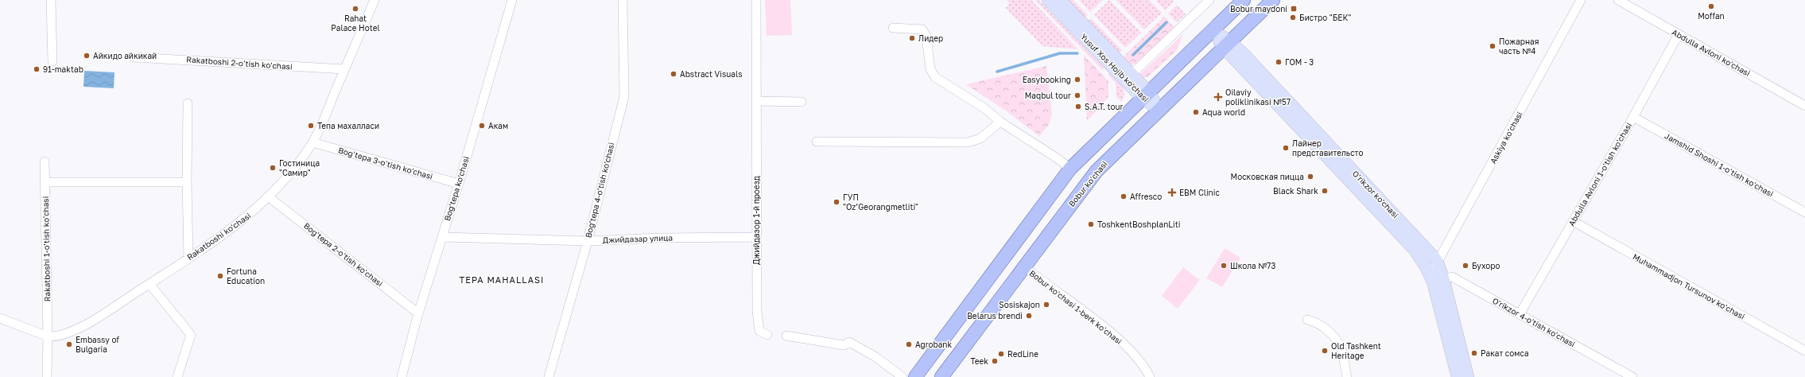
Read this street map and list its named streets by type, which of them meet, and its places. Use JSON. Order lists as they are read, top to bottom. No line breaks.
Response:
{"streets":{"main road":["Yusuf Xos Hojib ko'chasi","Bobur ko'chasi","O'rikzor ko'chasi"],"street":["Abdulla Avloni ko'chasi","Rakatboshi 2-o'tish ko'chasi","Askiya koʻchasi","Bog'tepa 3-o'tish ko'chasi","Jamshid Shoshi 1-o'tish ko'chasi","Abdulla Avloni 1-o'tish ko'chasi","Bog'tepa ko'chasi","Bog'tepa 4-o'tish ko'chasi","Джийдазор 1-й проезд","Rakatboshi ko'chasi","Джийдазар улица","Rakatboshi 1-o'tish ko'chasi","Bog'tepa 2-o'tish ko'chasi","Muhammadjon Tursunov koʻchasi","Bobur ko'chasi 1-berk ko'chasi","O'rikzor 4-o'tish ko'chasi"]},"crossings":[["Abdulla Avloni ko'chasi","Abdulla Avloni 1-o'tish ko'chasi"],["Rakatboshi 2-o'tish ko'chasi","Rakatboshi ko'chasi"],["Yusuf Xos Hojib ko'chasi","Bobur ko'chasi"],["Askiya koʻchasi","O'rikzor ko'chasi"],["Bog'tepa 3-o'tish ko'chasi","Bog'tepa ko'chasi"],["Bog'tepa 3-o'tish ko'chasi","Rakatboshi ko'chasi"],["Jamshid Shoshi 1-o'tish ko'chasi","Abdulla Avloni 1-o'tish ko'chasi"],["Abdulla Avloni 1-o'tish ko'chasi","Muhammadjon Tursunov koʻchasi"],["Abdulla Avloni 1-o'tish ko'chasi","O'rikzor 4-o'tish ko'chasi"],["Bobur ko'chasi","O'rikzor ko'chasi"],["Bobur ko'chasi","Bobur ko'chasi 1-berk ko'chasi"],["Bog'tepa ko'chasi","Джийдазар улица"],["Bog'tepa ko'chasi","Bog'tepa 2-o'tish ko'chasi"],["Bog'tepa 4-o'tish ko'chasi","Джийдазар улица"],["O'rikzor ko'chasi","O'rikzor 4-o'tish ko'chasi"],["Джийдазор 1-й проезд","Джийдазар улица"],["Rakatboshi ko'chasi","Rakatboshi 1-o'tish ko'chasi"],["Rakatboshi ko'chasi","Bog'tepa 2-o'tish ko'chasi"]],"districts":["TEPA MAHALLASI"],"places":{"other":["Moffan","Rahat Palace Hotel","Бистро \"БЕК\"","Лидер","Пожарная часть №4","Айкидо айкикай","ГОМ - 3","91-maktab","Abstract Visuals","Easybooking","Maqbul tour","S.A.T. tour","Aqua world","Тепа махалласи","Акам","Лайнер представительсто","Гостиница \"Самир\"","Московская пицца","Black Shark","Affresco","ГУП \"Oz’Georangmetliti\"","ToshkentBoshplanLiti","Школа №73","Бухоро","Fortuna Education","Sosiskajon","Belarus brendi","Embassy of Bulgaria","Agrobank","Old Tashkent Heritage","Ракат сомса","RedLine","Teek"],"transit":["Bobur maydoni"],"health":["Oilaviy poliklinikasi №57","EBM Clinic"]}}
